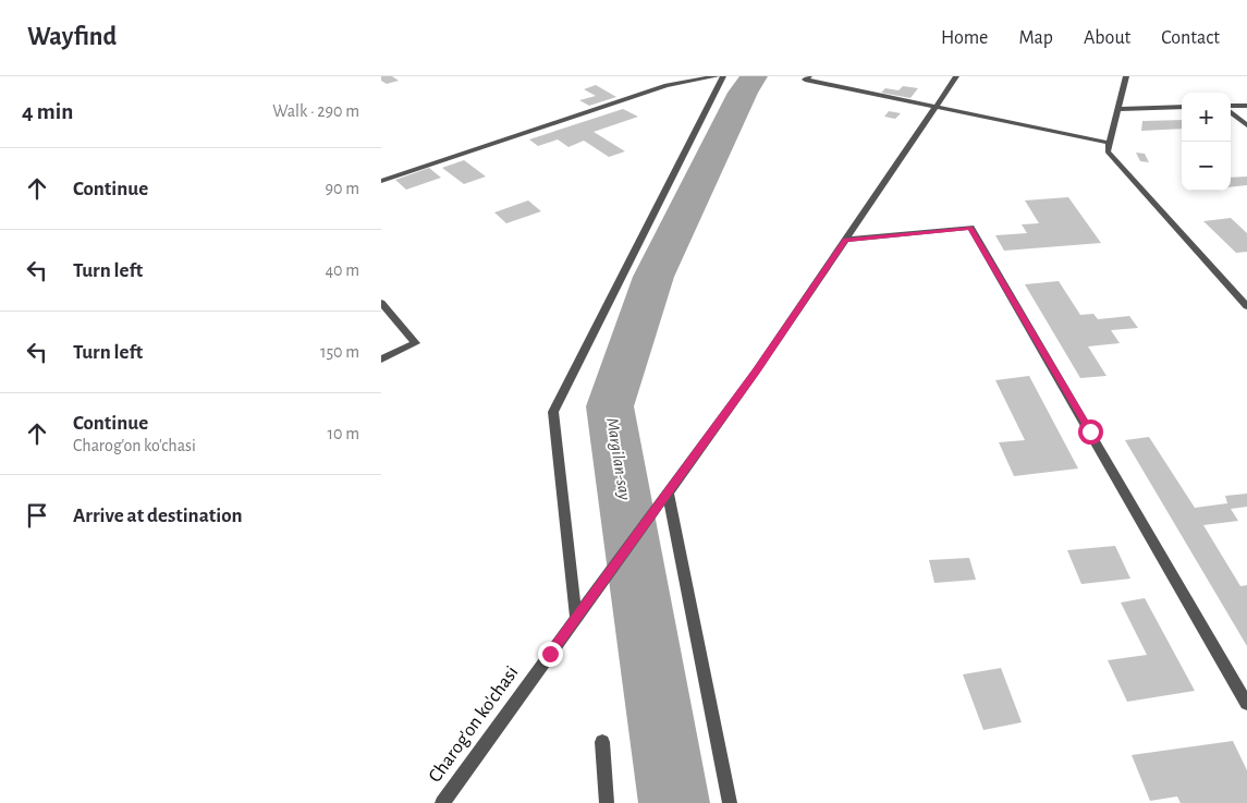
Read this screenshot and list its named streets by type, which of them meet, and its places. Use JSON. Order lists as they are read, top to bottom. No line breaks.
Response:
{"streets":{"street":["Charog'on ko'chasi"]},"water":["Margilan-say"],"page":{"header":"Wayfind","nav":["Home","Map","About","Contact"],"heading":["4 min","Walk · 290 m"],"map_buttons":["+","−"],"list":[["Continue","90 m"],["Turn left","40 m"],["Turn left","150 m"],["Continue","Charog'on ko'chasi","10 m"],"Arrive at destination"]}}
